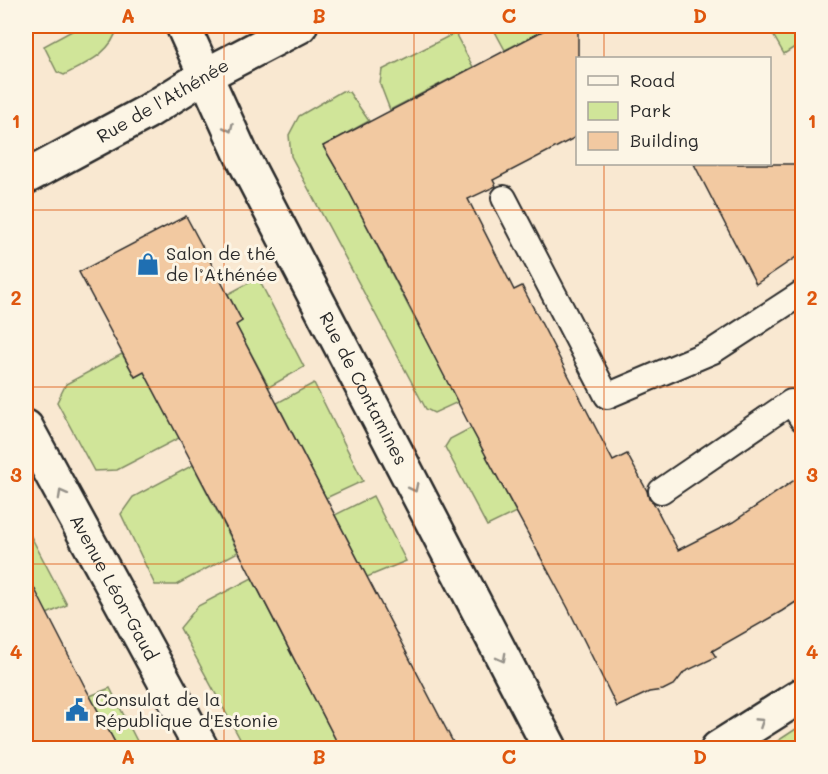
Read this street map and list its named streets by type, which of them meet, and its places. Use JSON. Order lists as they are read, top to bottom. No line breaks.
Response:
{"streets":{"main road":["Rue de l'Athénée","Rue de Contamines","Avenue Léon-Gaud"]},"crossings":[["Rue de l'Athénée","Rue de Contamines"]],"one_way":["Rue de Contamines","Avenue Léon-Gaud"],"places":{"shop":["Salon de thé de l’Athénée"],"public building":["Consulat de la République d'Estonie"]},"legend":["Road","Park","Building"],"grid":{"columns":["A","B","C","D"],"rows":["1","2","3","4"]}}
